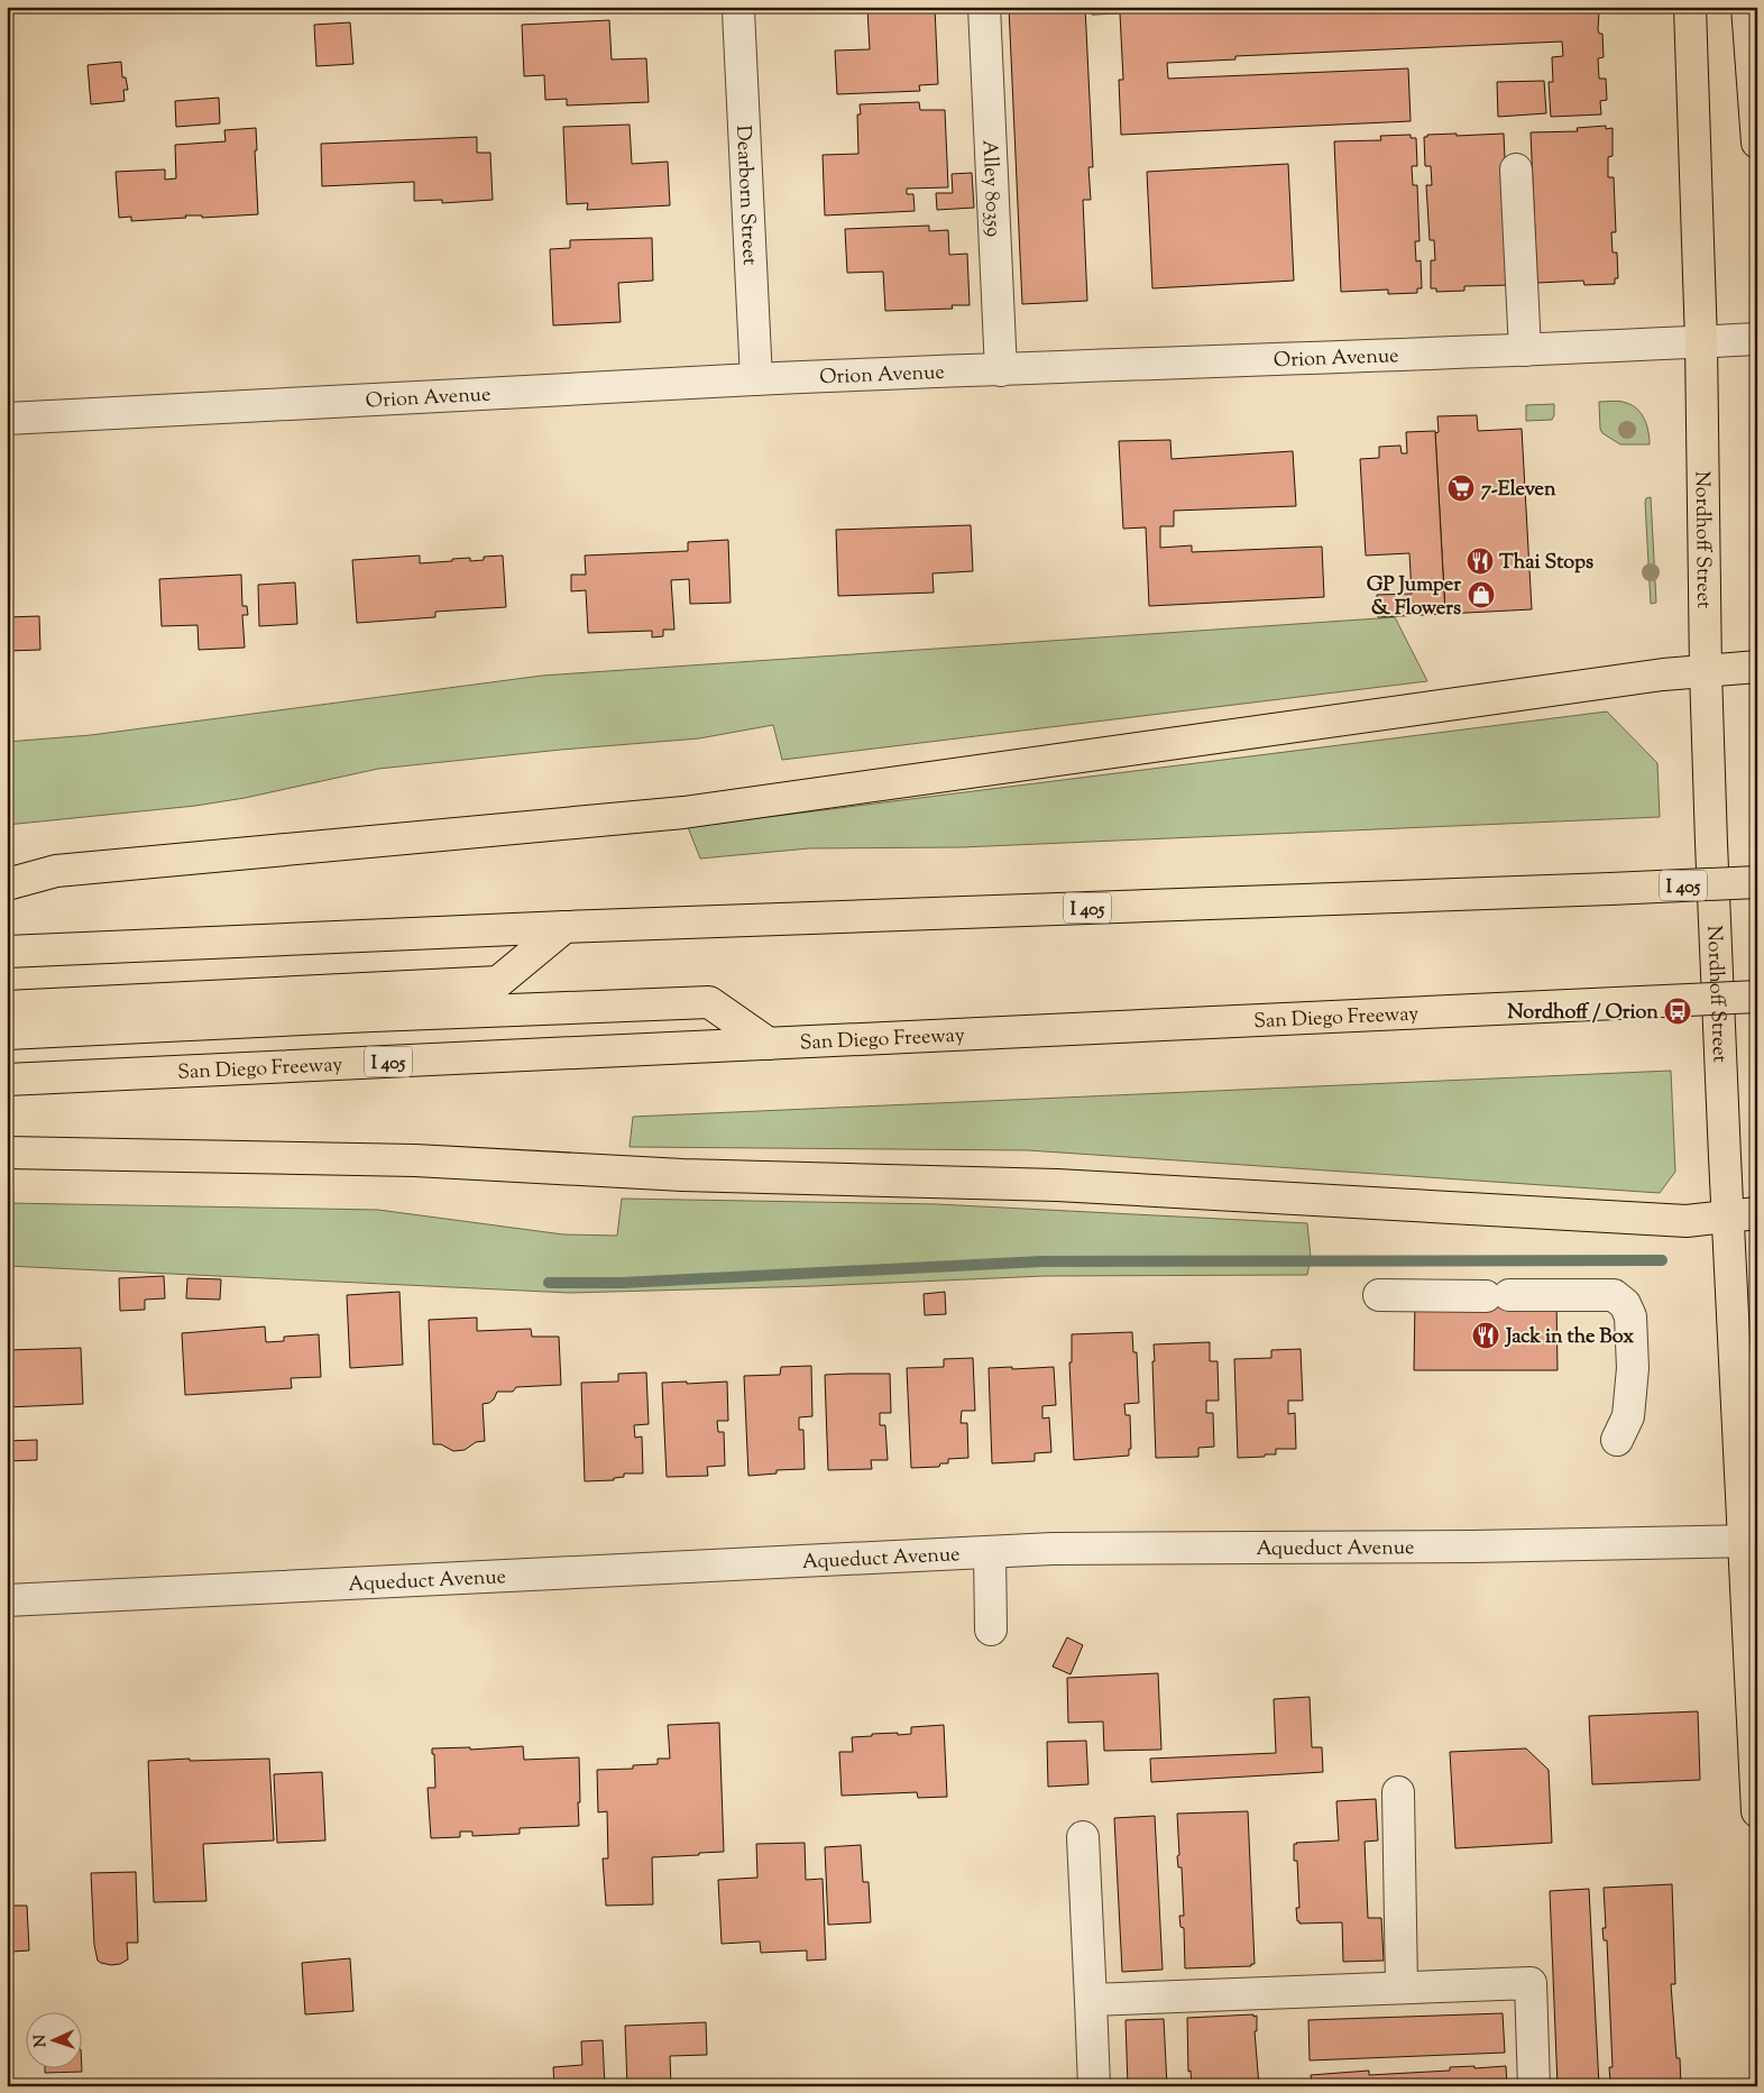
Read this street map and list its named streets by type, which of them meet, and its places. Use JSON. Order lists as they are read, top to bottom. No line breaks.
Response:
{"streets":{"main road":["Nordhoff Street","I 405","San Diego Freeway"],"street":["Alley 80359","Dearborn Street","Orion Avenue","Aqueduct Avenue"]},"crossings":[["Alley 80359","Orion Avenue"],["Dearborn Street","Orion Avenue"],["Orion Avenue","Nordhoff Street"],["Nordhoff Street","Aqueduct Avenue"]],"places":{"supermarket":["7-Eleven"],"restaurant":["Thai Stops","Jack in the Box"],"shop":["GP Jumper & Flowers"],"bus stop":["Nordhoff / Orion"]},"north":"left"}
